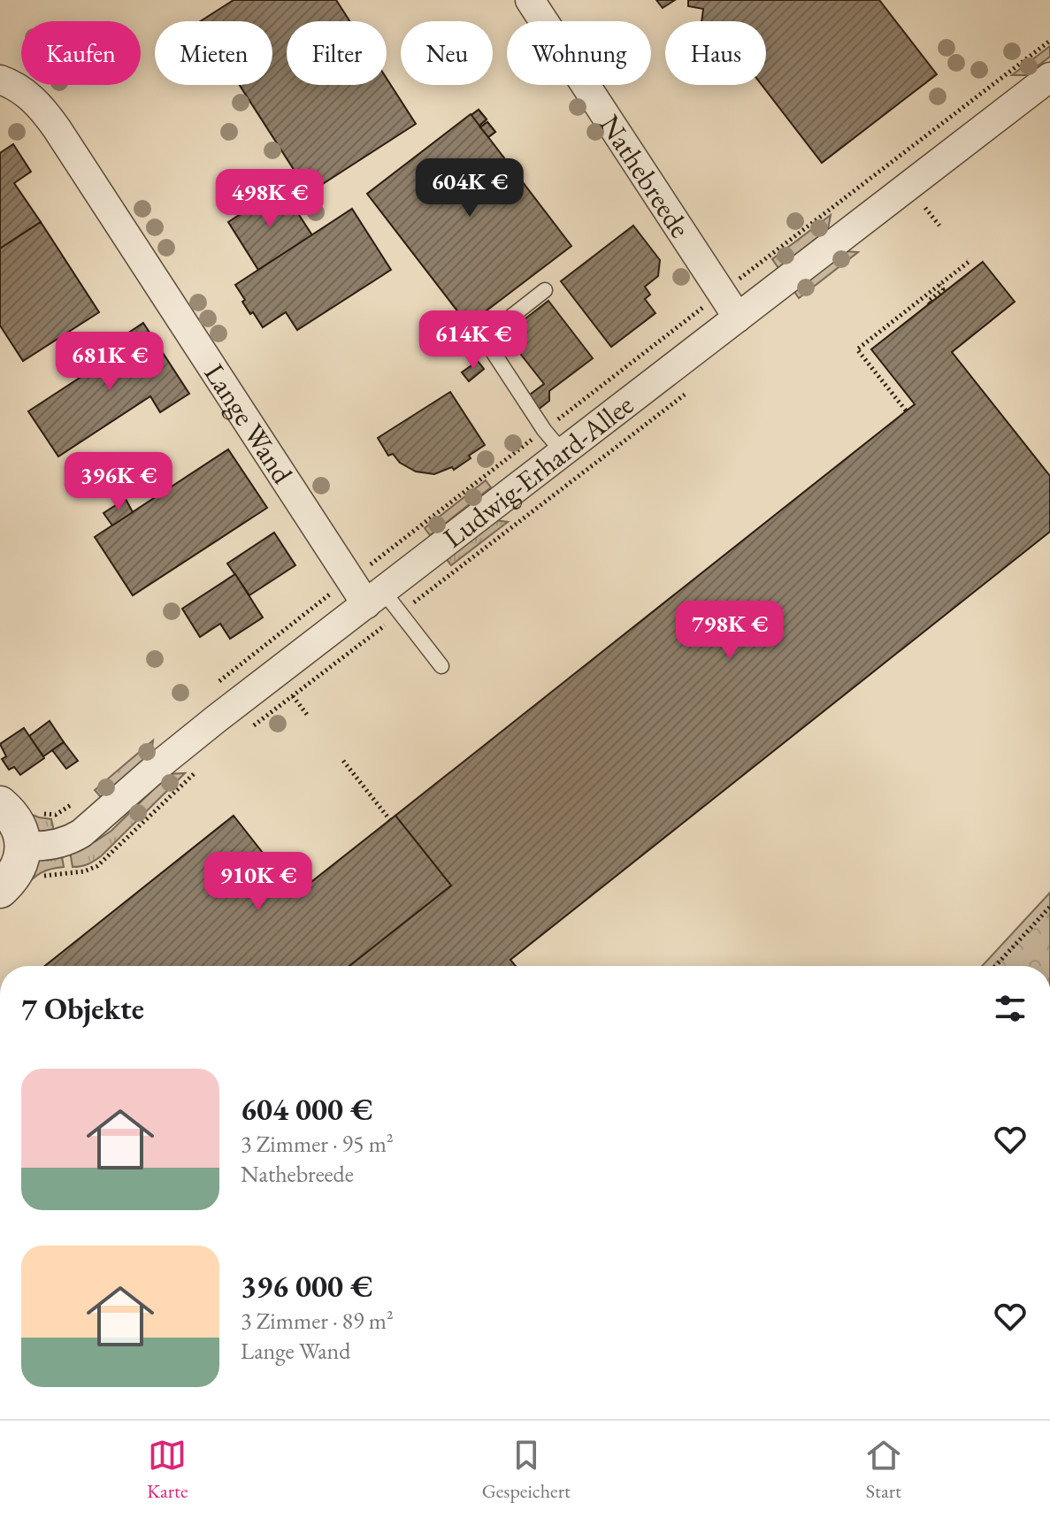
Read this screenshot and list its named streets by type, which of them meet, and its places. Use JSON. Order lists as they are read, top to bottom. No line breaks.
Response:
{"streets":{"street":["Nathebreede","Lange Wand","Ludwig-Erhard-Allee"]},"crossings":[["Nathebreede","Ludwig-Erhard-Allee"],["Lange Wand","Ludwig-Erhard-Allee"]],"page":{"chip":["Kaufen","Mieten","Filter","Neu","Wohnung","Haus"],"price":["604K €","498K €","614K €","681K €","396K €","798K €","910K €"],"heading":"7 Objekte","list":[{"name":"604 000 €","note":"3 Zimmer · 95 m² · Nathebreede"},{"name":"396 000 €","note":"3 Zimmer · 89 m² · Lange Wand"}],"tabs":["Karte","Gespeichert","Start"]}}
